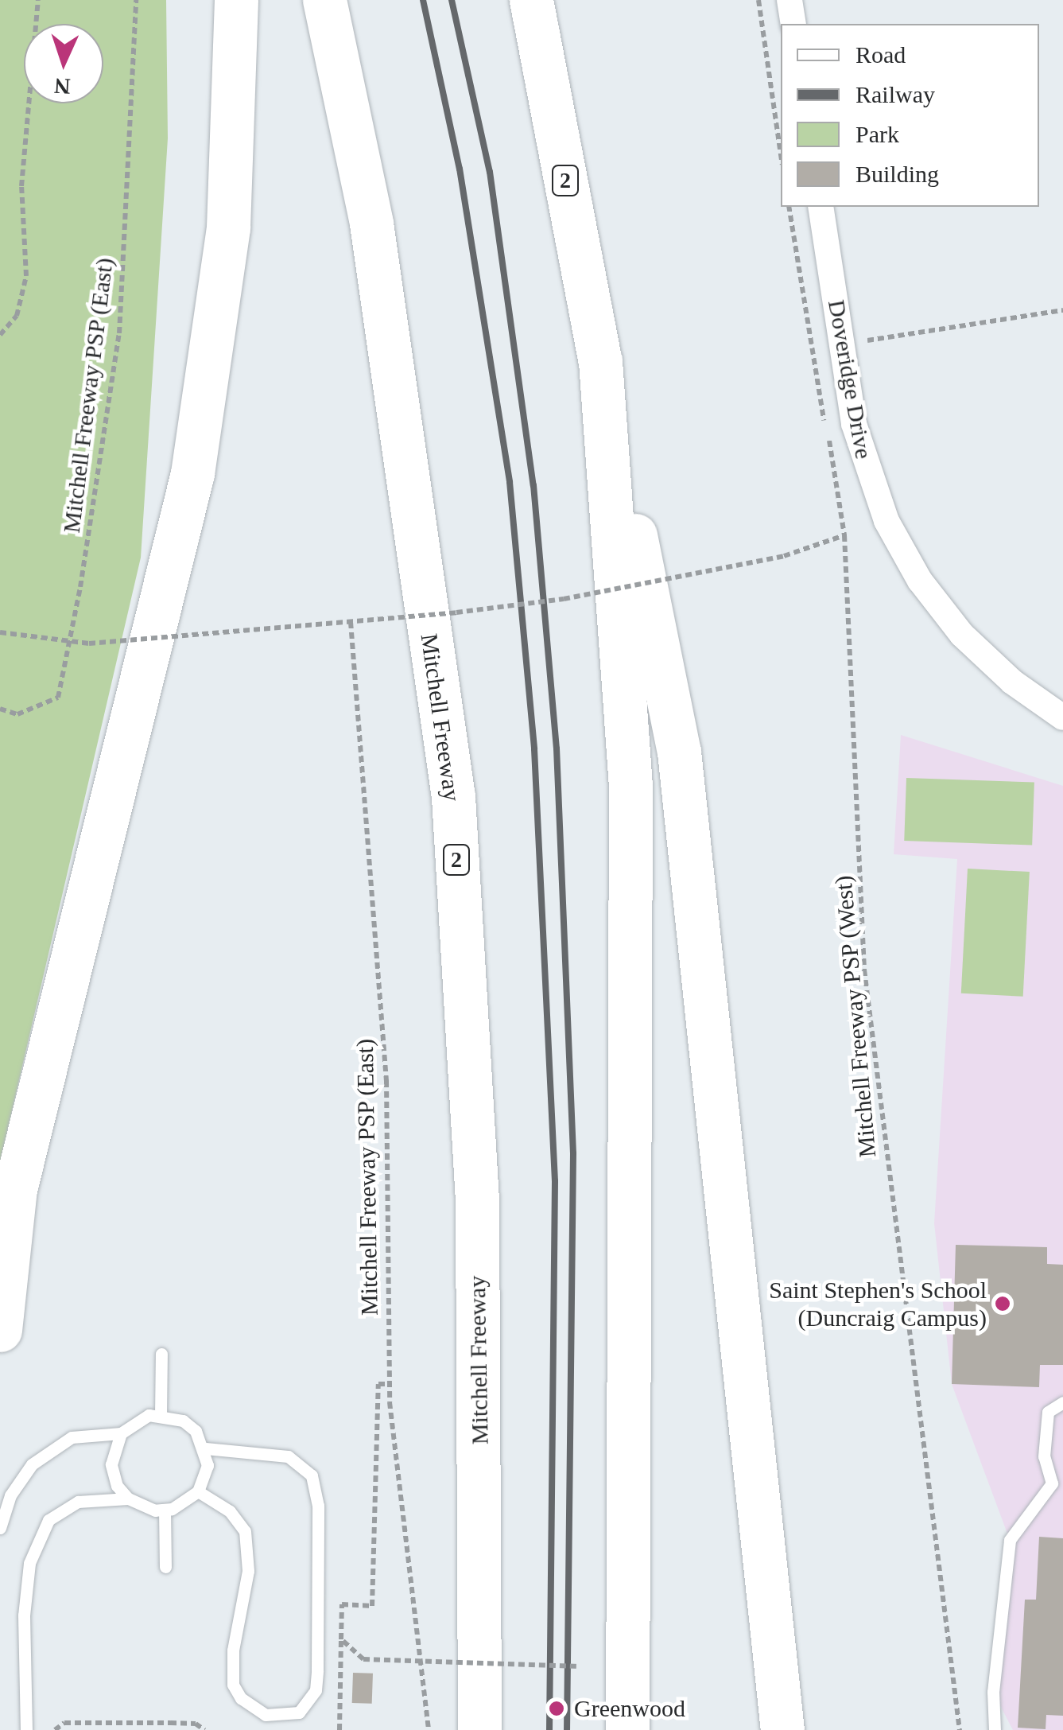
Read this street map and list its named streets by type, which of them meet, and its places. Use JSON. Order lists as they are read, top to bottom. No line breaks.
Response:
{"streets":{"highway":["2","Mitchell Freeway"],"street":["Doveridge Drive"],"path":["Mitchell Freeway PSP (East)","Mitchell Freeway PSP (West)"]},"places":["Saint Stephen's School (Duncraig Campus)","Greenwood"],"legend":["Road","Railway","Park","Building"],"north":"bottom"}
